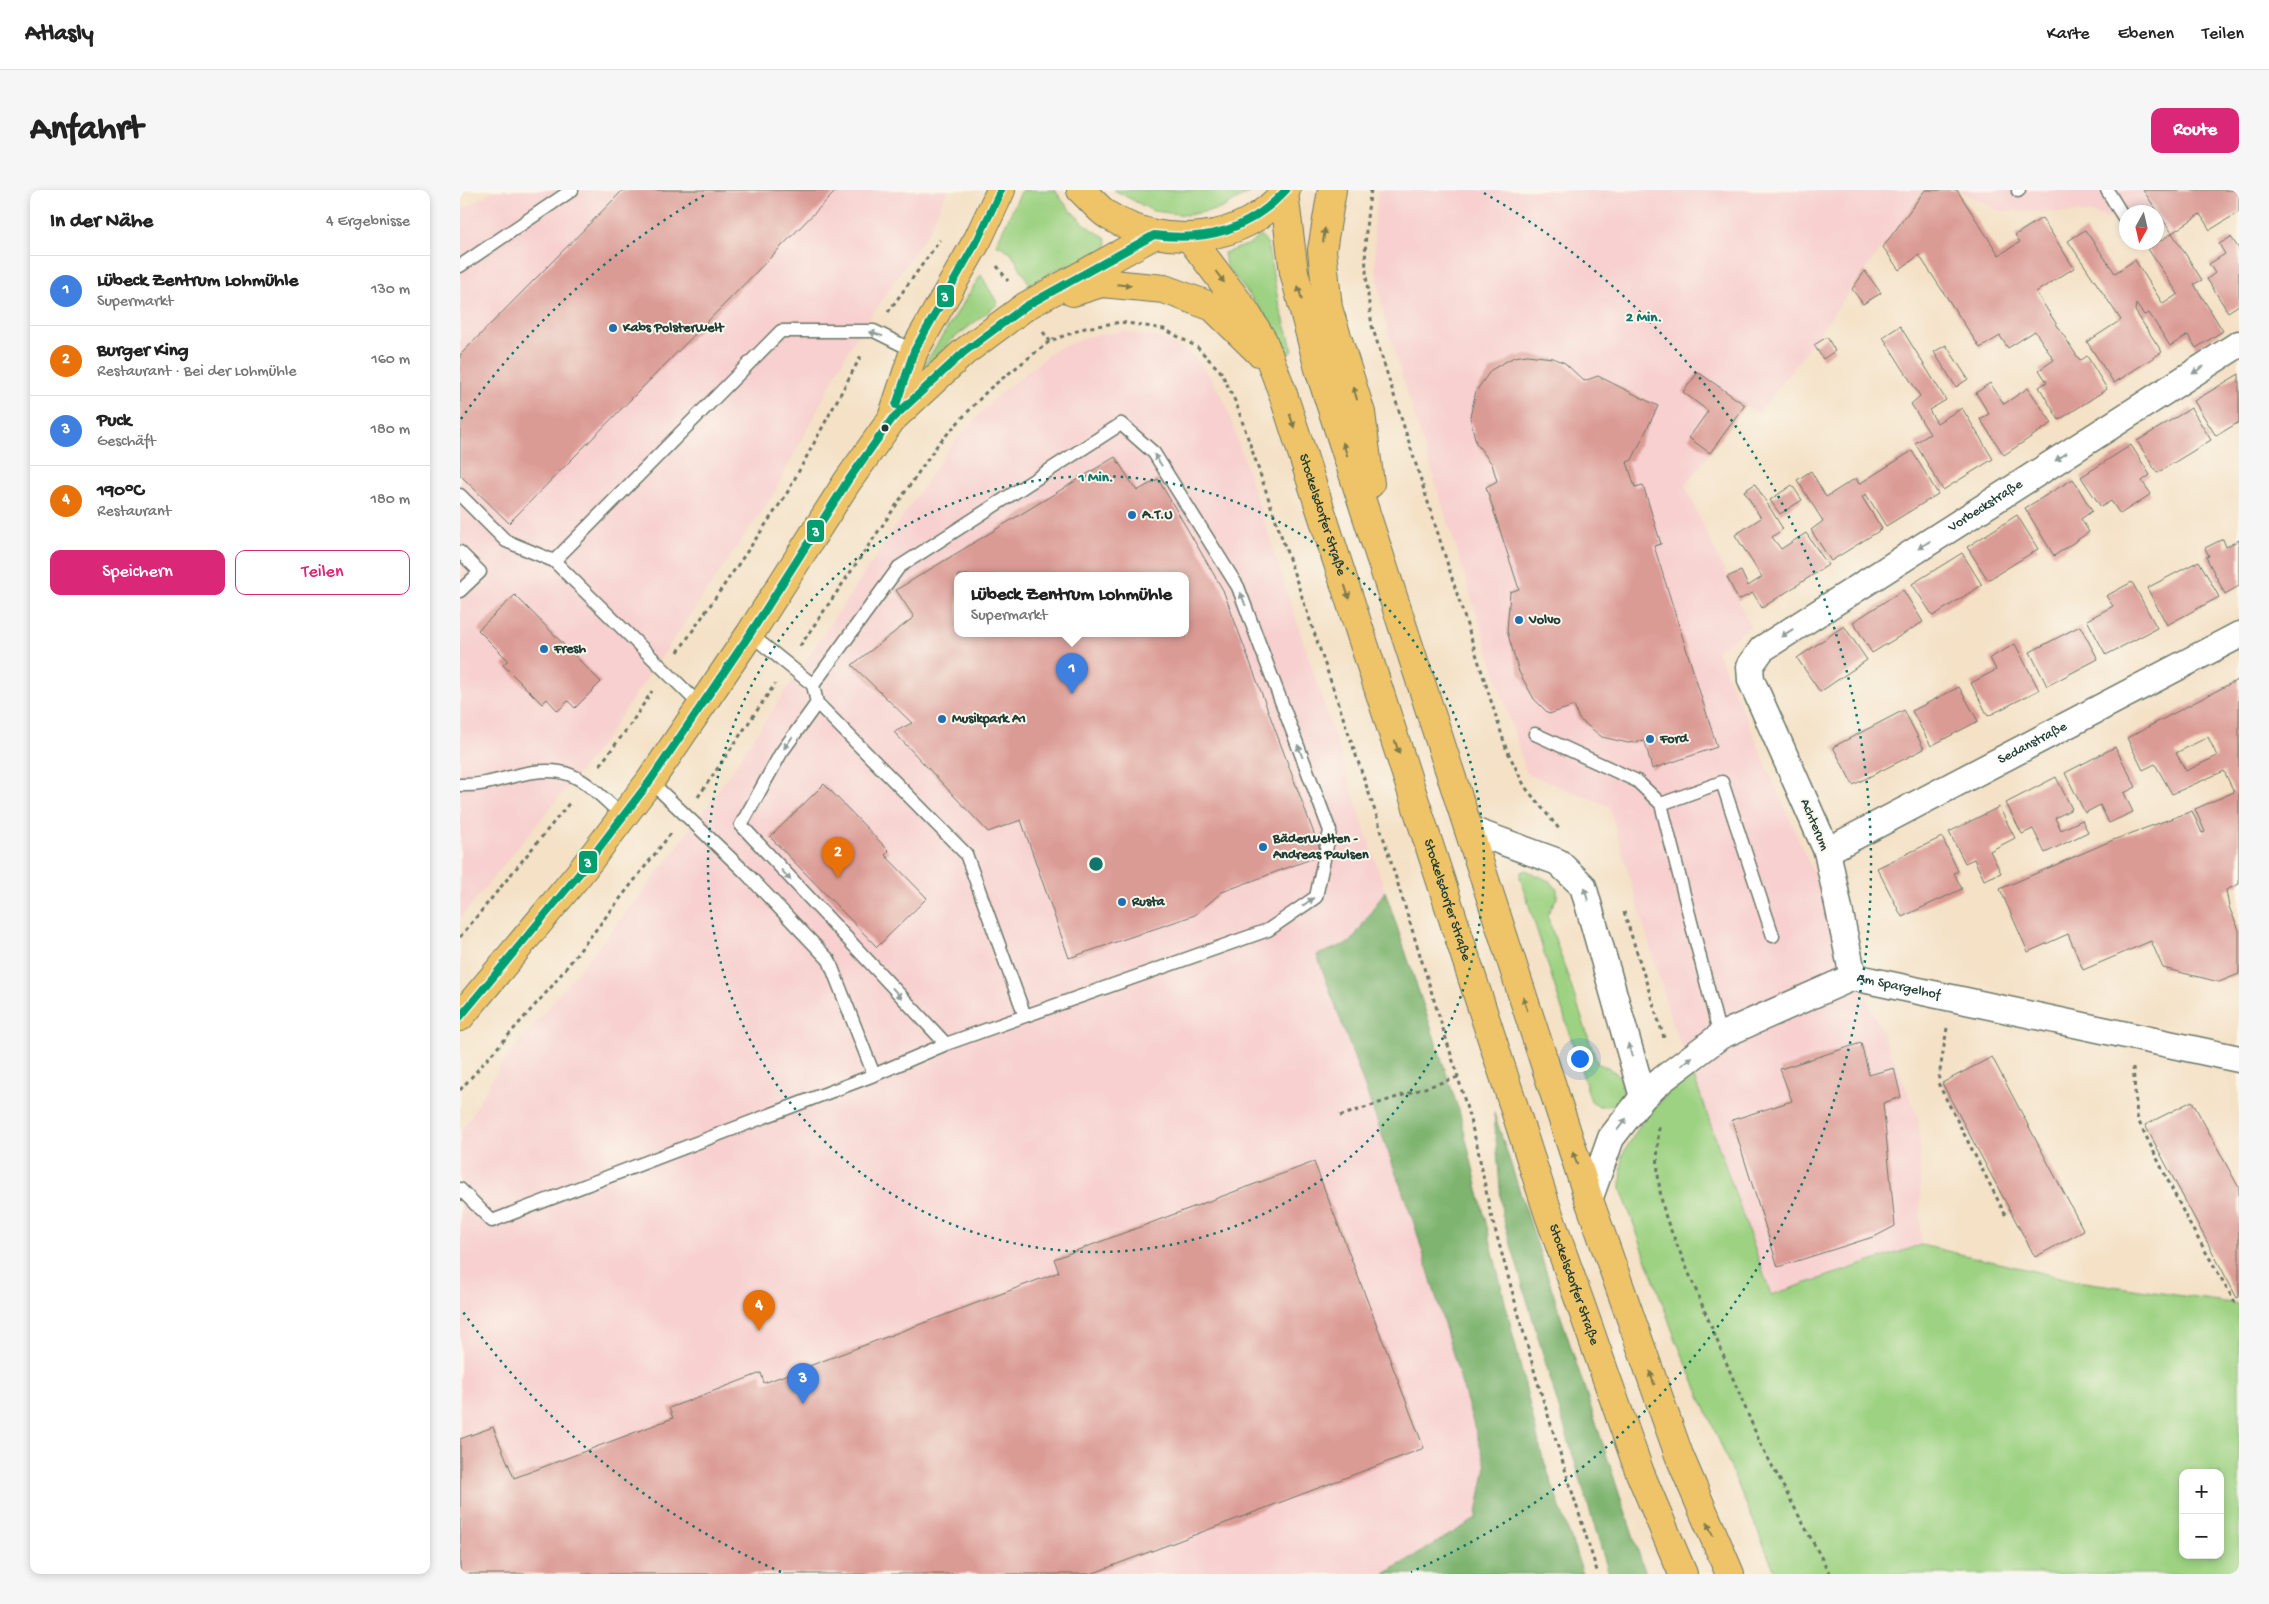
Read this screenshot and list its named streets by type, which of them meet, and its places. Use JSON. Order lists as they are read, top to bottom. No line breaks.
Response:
{"streets":{"main road":["Stockelsdorfer Straße"],"street":["Vorbeckstraße","Sedanstraße","Achterum","Am Spargelhof"]},"crossings":[["Vorbeckstraße","Achterum"],["Sedanstraße","Achterum"],["Achterum","Am Spargelhof"]],"one_way":["Vorbeckstraße"],"places":["Kabs PolsterWelt","A.T.U","Volvo","Fresh","Musikpark A1","Ford","BäderWelten - Andreas Paulsen","Rusta"],"lines":["transit line 3"],"north":"bottom","page":{"header":"Atlasly","nav":["Karte","Ebenen","Teilen"],"buttons":["Route",["Speichern","Teilen"]],"title":"Anfahrt","heading":["In der Nähe","4 Ergebnisse"],"list":[{"mark":"1","name":"Lübeck Zentrum Lohmühle","note":"Supermarkt","value":"130 m"},{"mark":"2","name":"Burger King","note":"Restaurant · Bei der Lohmühle","value":"160 m"},{"mark":"3","name":"Puck","note":"Geschäft","value":"180 m"},{"mark":"4","name":"190°C","note":"Restaurant","value":"180 m"}],"popup":["Lübeck Zentrum Lohmühle","Supermarkt"],"pins":["1","2","4","3"],"map_buttons":["+","−"]},"rings":["2 Min.","1 Min."]}
